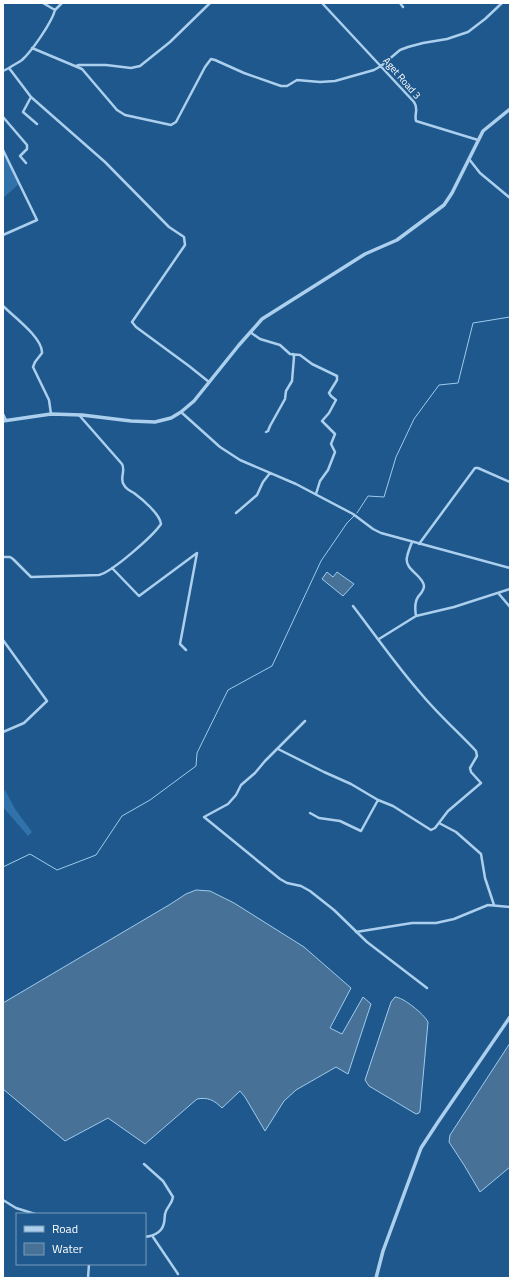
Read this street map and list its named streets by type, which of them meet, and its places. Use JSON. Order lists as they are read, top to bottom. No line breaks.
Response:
{"streets":{"street":["Aget Road 3"]},"legend":["Road","Water"]}
